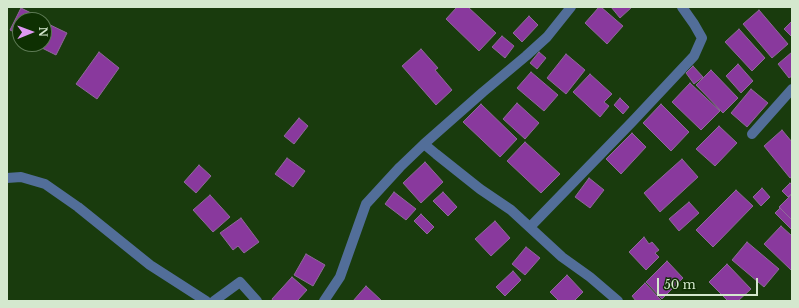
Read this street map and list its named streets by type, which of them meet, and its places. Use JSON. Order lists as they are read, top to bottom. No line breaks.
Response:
{"scale_bar":"50 m","north":"right"}
